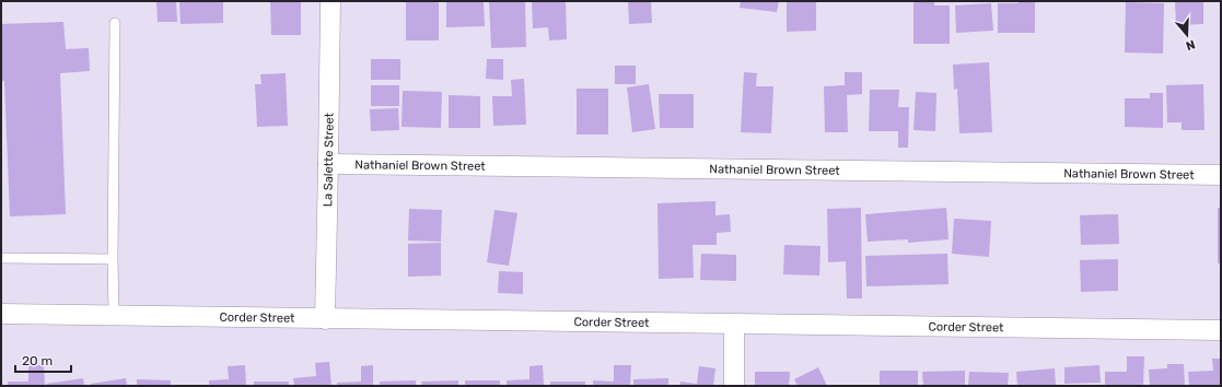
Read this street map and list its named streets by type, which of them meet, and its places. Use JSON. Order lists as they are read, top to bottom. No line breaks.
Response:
{"streets":{"street":["La Salette Street","Nathaniel Brown Street","Corder Street"]},"crossings":[["La Salette Street","Nathaniel Brown Street"],["La Salette Street","Corder Street"]],"scale_bar":"20 m","north":"bottom"}
